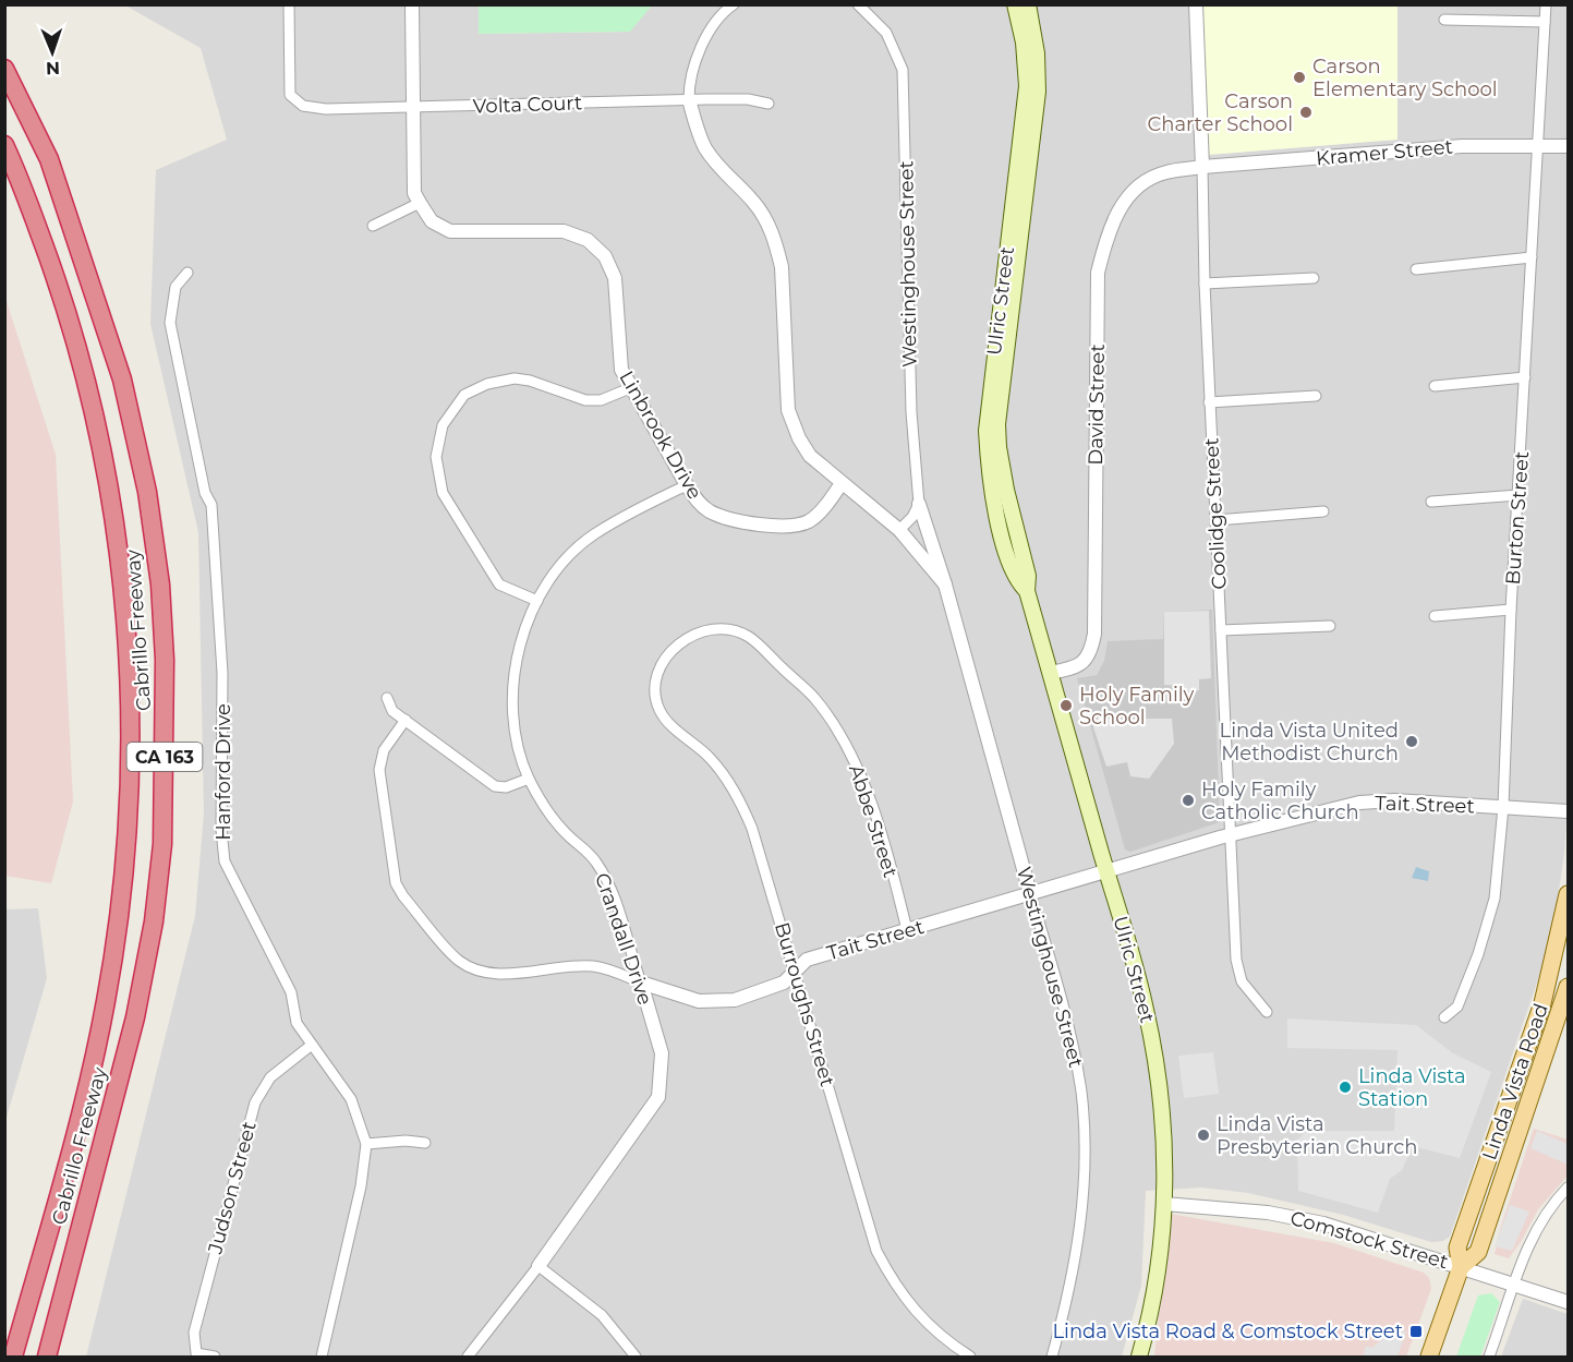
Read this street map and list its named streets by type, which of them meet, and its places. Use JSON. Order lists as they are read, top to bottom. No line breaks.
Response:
{"streets":{"highway":["Cabrillo Freeway","CA 163"],"main road":["Ulric Street","Linda Vista Road"],"street":["Volta Court","Kramer Street","Westinghouse Street","David Street","Linbrook Drive","Coolidge Street","Burton Street","Hanford Drive","Tait Street","Abbe Street","Crandall Drive","Burroughs Street","Judson Street","Comstock Street"]},"crossings":[["Kramer Street","David Street"],["Kramer Street","Coolidge Street"],["Kramer Street","Burton Street"],["Westinghouse Street","Tait Street"],["Ulric Street","David Street"],["Ulric Street","Tait Street"],["Ulric Street","Comstock Street"],["David Street","Coolidge Street"],["Linbrook Drive","Crandall Drive"],["Coolidge Street","Tait Street"],["Burton Street","Tait Street"],["Hanford Drive","Judson Street"],["Tait Street","Abbe Street"],["Tait Street","Crandall Drive"],["Tait Street","Burroughs Street"],["Abbe Street","Burroughs Street"],["Linda Vista Road","Comstock Street"]],"places":{"other":["Carson Elementary School","Carson Charter School","Holy Family School","Linda Vista United Methodist Church","Holy Family Catholic Church","Linda Vista Station","Linda Vista Presbyterian Church"],"transit":["Linda Vista Road & Comstock Street"]},"north":"bottom"}
